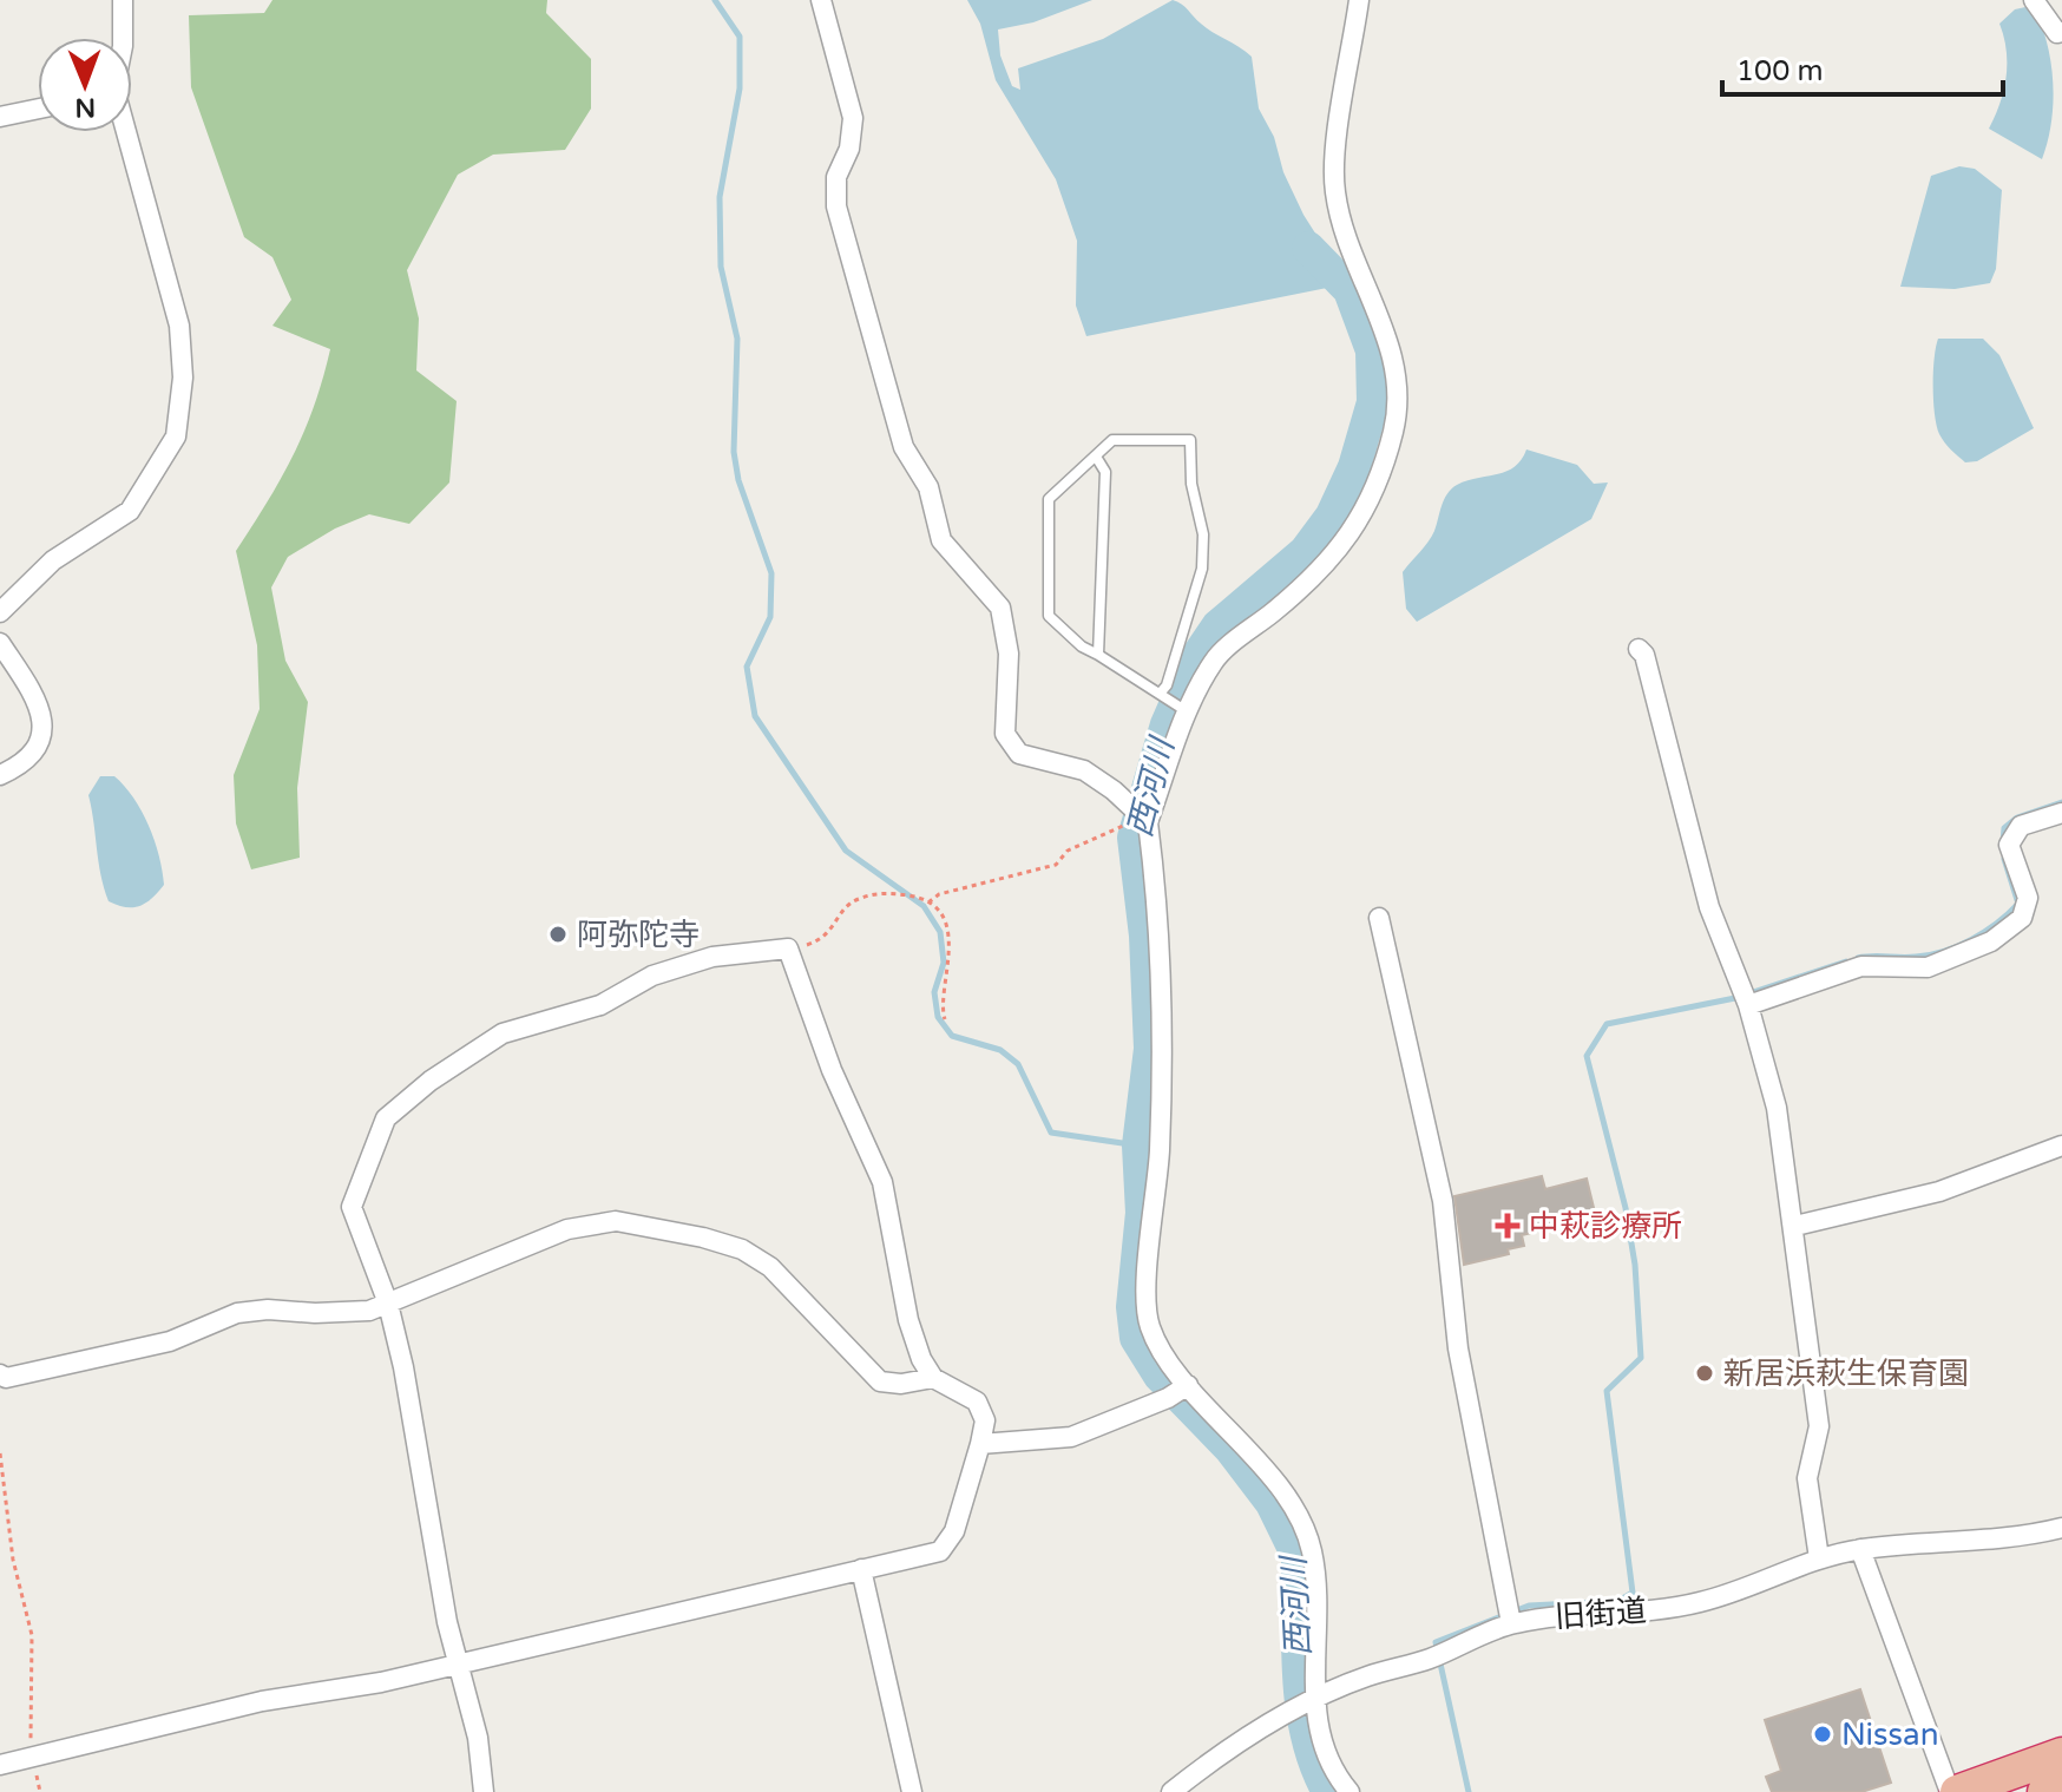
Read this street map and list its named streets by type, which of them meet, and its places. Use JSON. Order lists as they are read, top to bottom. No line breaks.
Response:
{"streets":{"street":["旧街道"]},"water":["西河川"],"places":{"other":["阿弥陀寺","新居浜萩生保育園","Nissan"],"health":["中萩診療所"]},"scale_bar":"100 m","north":"bottom"}
